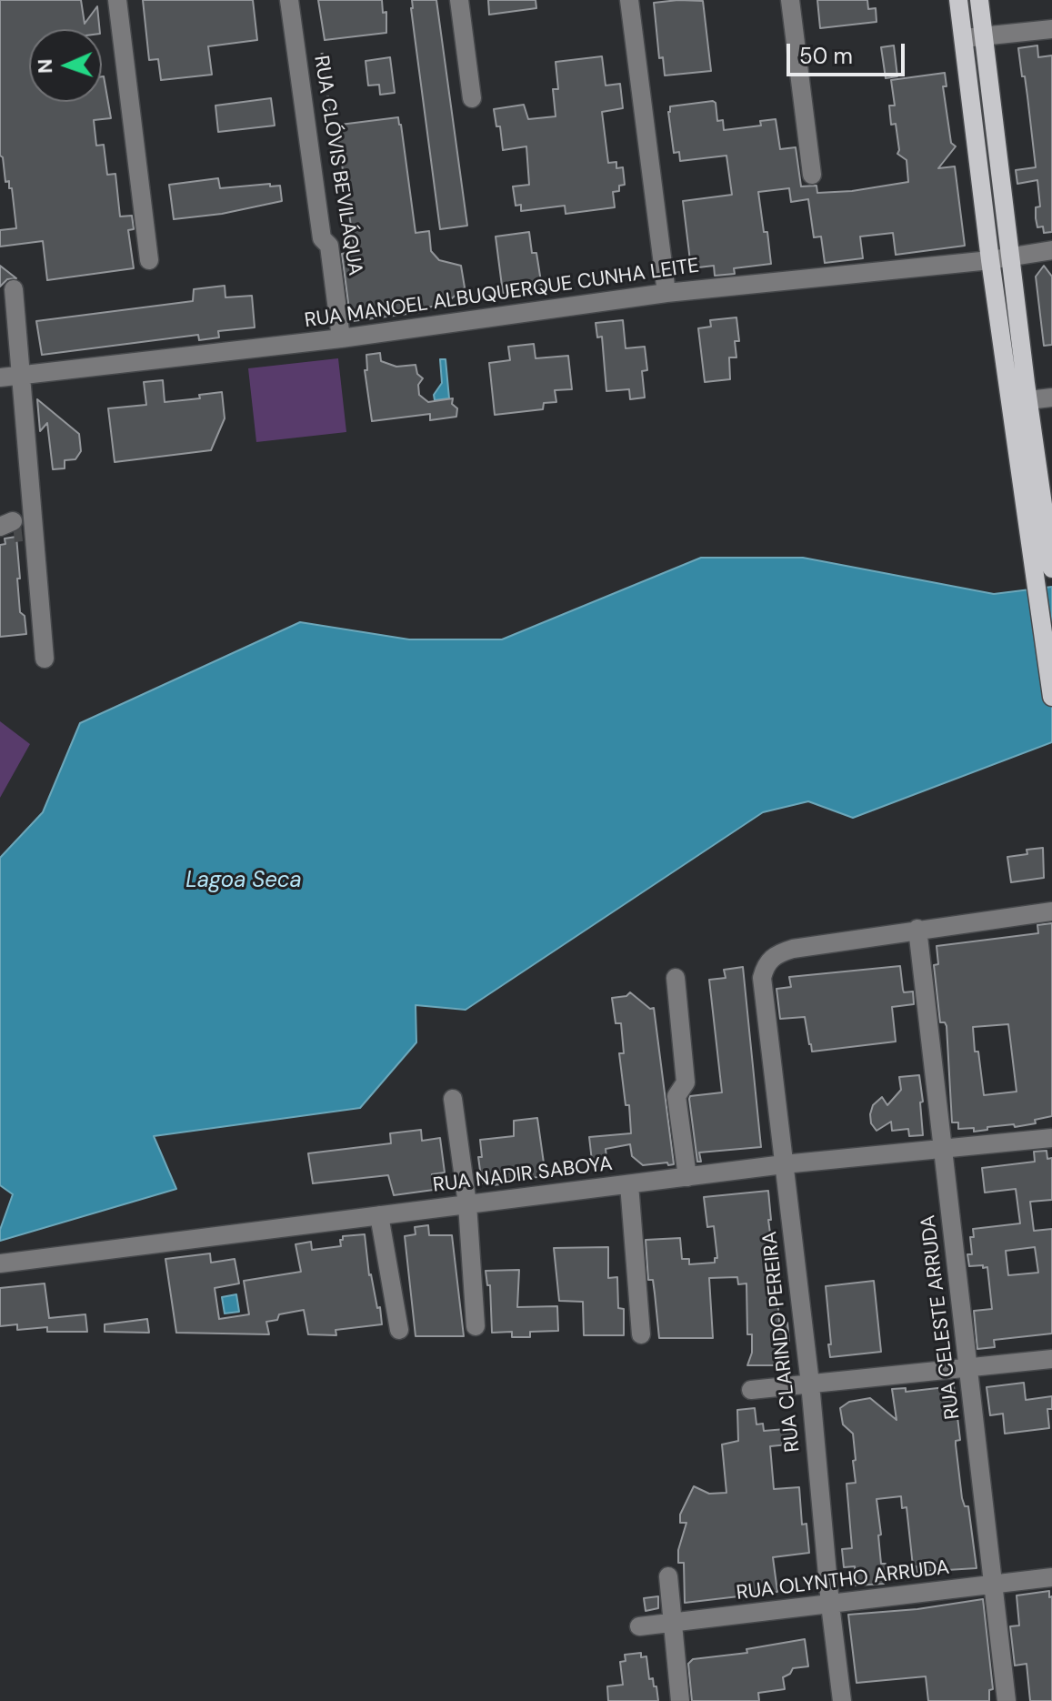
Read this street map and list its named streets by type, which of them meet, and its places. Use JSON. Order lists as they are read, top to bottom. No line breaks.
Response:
{"streets":{"street":["RUA CLÓVIS BEVILÁQUA","RUA MANOEL ALBUQUERQUE CUNHA LEITE","RUA NADIR SABOYA","RUA CELESTE ARRUDA","RUA CLARINDO PEREIRA","RUA OLYNTHO ARRUDA"]},"crossings":[["RUA CLÓVIS BEVILÁQUA","RUA MANOEL ALBUQUERQUE CUNHA LEITE"],["RUA NADIR SABOYA","RUA CELESTE ARRUDA"],["RUA NADIR SABOYA","RUA CLARINDO PEREIRA"],["RUA CELESTE ARRUDA","RUA CLARINDO PEREIRA"],["RUA CELESTE ARRUDA","RUA OLYNTHO ARRUDA"],["RUA CLARINDO PEREIRA","RUA OLYNTHO ARRUDA"]],"water":["Lagoa Seca"],"scale_bar":"50 m","north":"left"}
